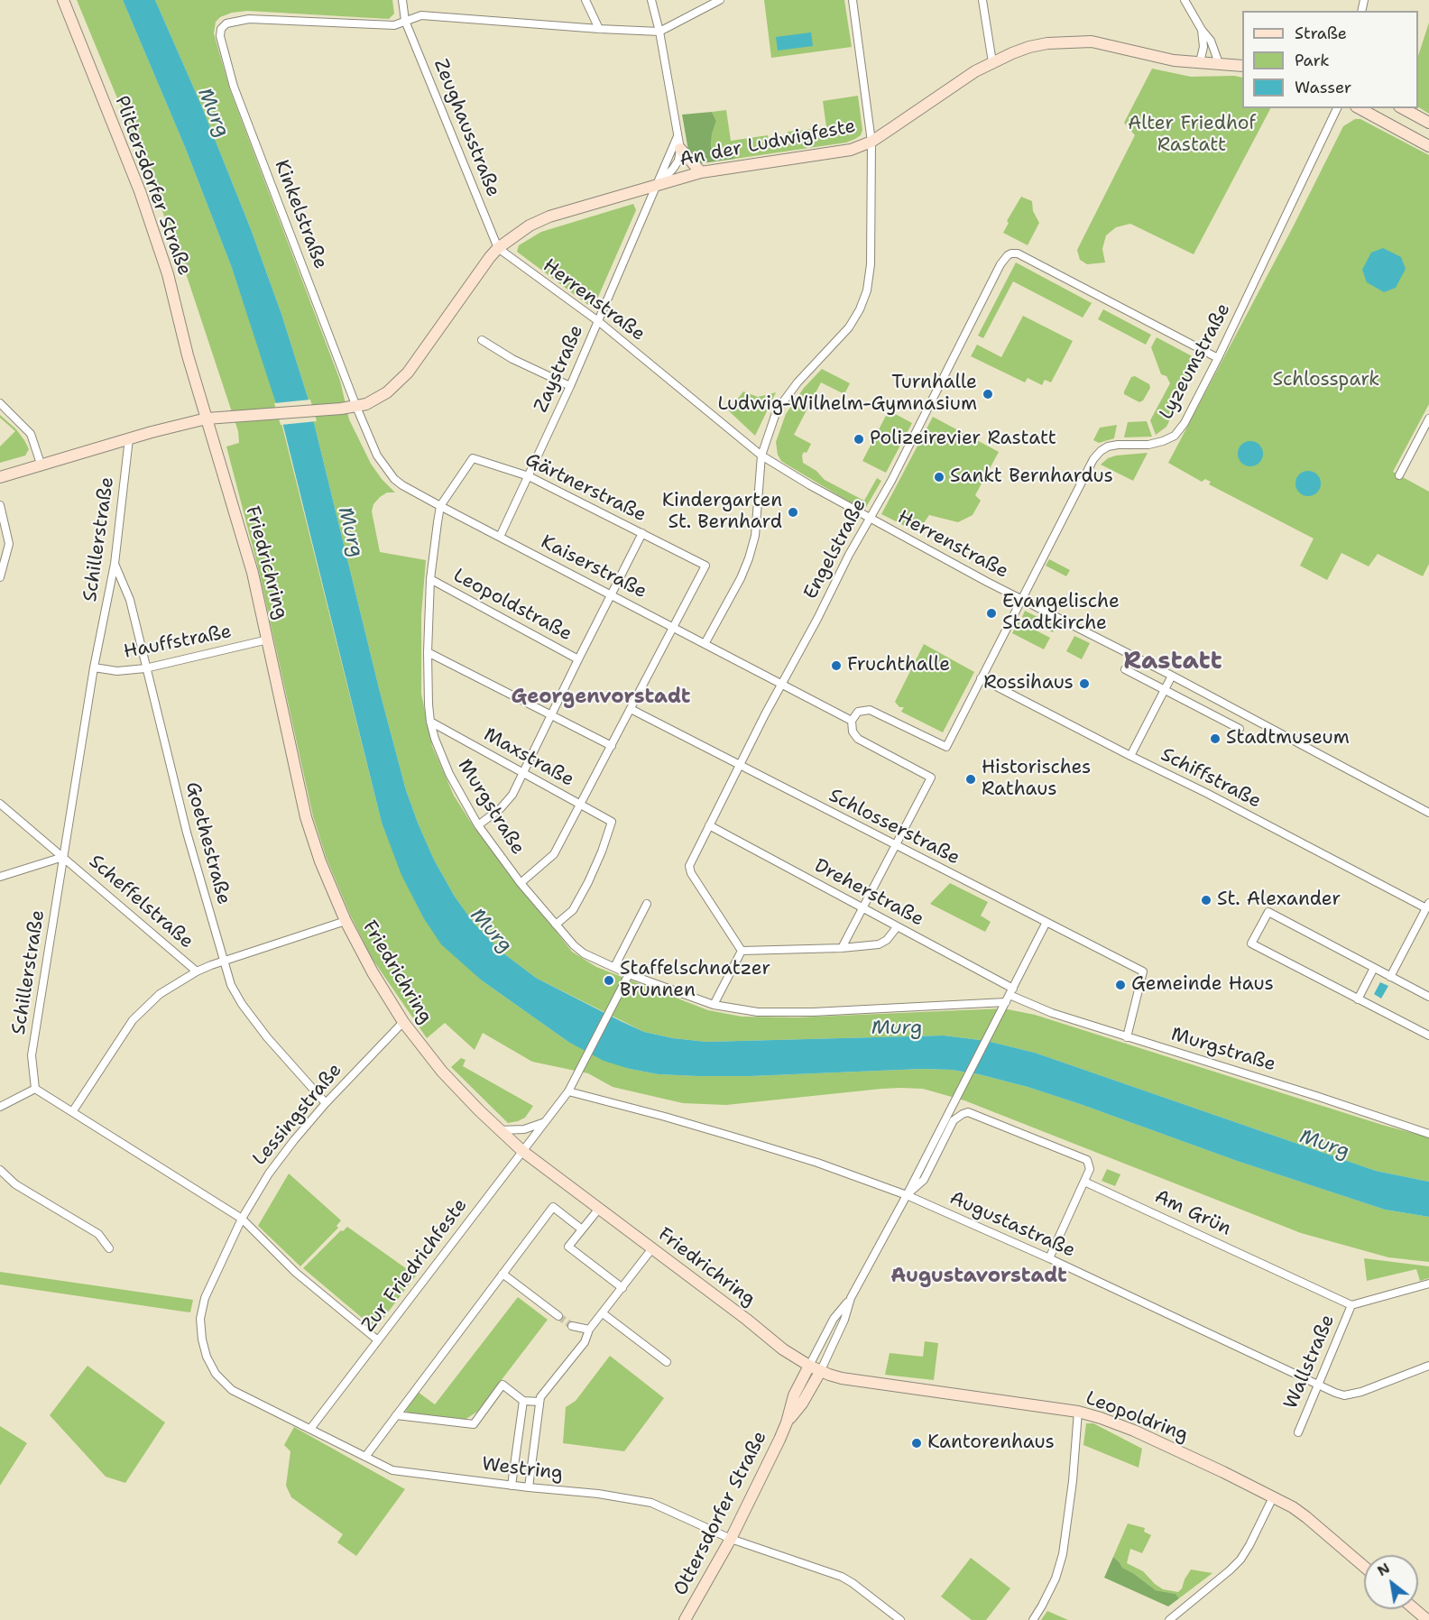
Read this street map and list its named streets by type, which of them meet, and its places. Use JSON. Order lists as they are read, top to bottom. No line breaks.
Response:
{"streets":{"street":["Zeughausstraße","An der Ludwigfeste","Plittersdorfer Straße","Kinkelstraße","Herrenstraße","Lyzeumstraße","Zaystraße","Gärtnerstraße","Schillerstraße","Engelstraße","Friedrichring","Kaiserstraße","Leopoldstraße","Hauffstraße","Maxstraße","Schiffstraße","Murgstraße","Schlosserstraße","Goethestraße","Dreherstraße","Scheffelstraße","Lessingstraße","Am Grün","Augustastraße","Zur Friedrichfeste","Wallstraße","Leopoldring","Westring","Ottersdorfer Straße"]},"crossings":[["Zeughausstraße","An der Ludwigfeste"],["Zeughausstraße","Kinkelstraße"],["Zeughausstraße","Herrenstraße"],["An der Ludwigfeste","Plittersdorfer Straße"],["An der Ludwigfeste","Kinkelstraße"],["An der Ludwigfeste","Herrenstraße"],["An der Ludwigfeste","Zaystraße"],["An der Ludwigfeste","Schillerstraße"],["An der Ludwigfeste","Friedrichring"],["An der Ludwigfeste","Kaiserstraße"],["Plittersdorfer Straße","Friedrichring"],["Kinkelstraße","Kaiserstraße"],["Herrenstraße","Lyzeumstraße"],["Herrenstraße","Zaystraße"],["Herrenstraße","Engelstraße"],["Lyzeumstraße","Engelstraße"],["Lyzeumstraße","Kaiserstraße"],["Lyzeumstraße","Schiffstraße"],["Zaystraße","Gärtnerstraße"],["Zaystraße","Kaiserstraße"],["Gärtnerstraße","Kaiserstraße"],["Gärtnerstraße","Murgstraße"],["Schillerstraße","Hauffstraße"],["Schillerstraße","Goethestraße"],["Schillerstraße","Scheffelstraße"],["Engelstraße","Kaiserstraße"],["Engelstraße","Schlosserstraße"],["Engelstraße","Dreherstraße"],["Friedrichring","Hauffstraße"],["Friedrichring","Lessingstraße"],["Friedrichring","Zur Friedrichfeste"],["Friedrichring","Leopoldring"],["Friedrichring","Ottersdorfer Straße"],["Kaiserstraße","Murgstraße"],["Leopoldstraße","Murgstraße"],["Hauffstraße","Goethestraße"],["Maxstraße","Murgstraße"],["Murgstraße","Schlosserstraße"],["Murgstraße","Dreherstraße"],["Murgstraße","Zur Friedrichfeste"],["Murgstraße","Ottersdorfer Straße"],["Schlosserstraße","Ottersdorfer Straße"],["Goethestraße","Lessingstraße"],["Dreherstraße","Ottersdorfer Straße"],["Lessingstraße","Westring"],["Am Grün","Wallstraße"],["Am Grün","Ottersdorfer Straße"],["Augustastraße","Zur Friedrichfeste"],["Augustastraße","Wallstraße"],["Augustastraße","Ottersdorfer Straße"],["Zur Friedrichfeste","Westring"],["Leopoldring","Ottersdorfer Straße"],["Westring","Ottersdorfer Straße"]],"districts":["Rastatt","Georgenvorstadt","Augustavorstadt"],"water":["Murg"],"parks":["Alter Friedhof Rastatt","Schlosspark"],"places":["Turnhalle Ludwig-Wilhelm-Gymnasium","Polizeirevier Rastatt","Sankt Bernhardus","Kindergarten St. Bernhard","Evangelische Stadtkirche","Fruchthalle","Rossihaus","Stadtmuseum","Historisches Rathaus","St. Alexander","Staffelschnatzer Brunnen","Gemeinde Haus","Kantorenhaus"],"legend":["Straße","Park","Wasser"],"north":"top left"}
